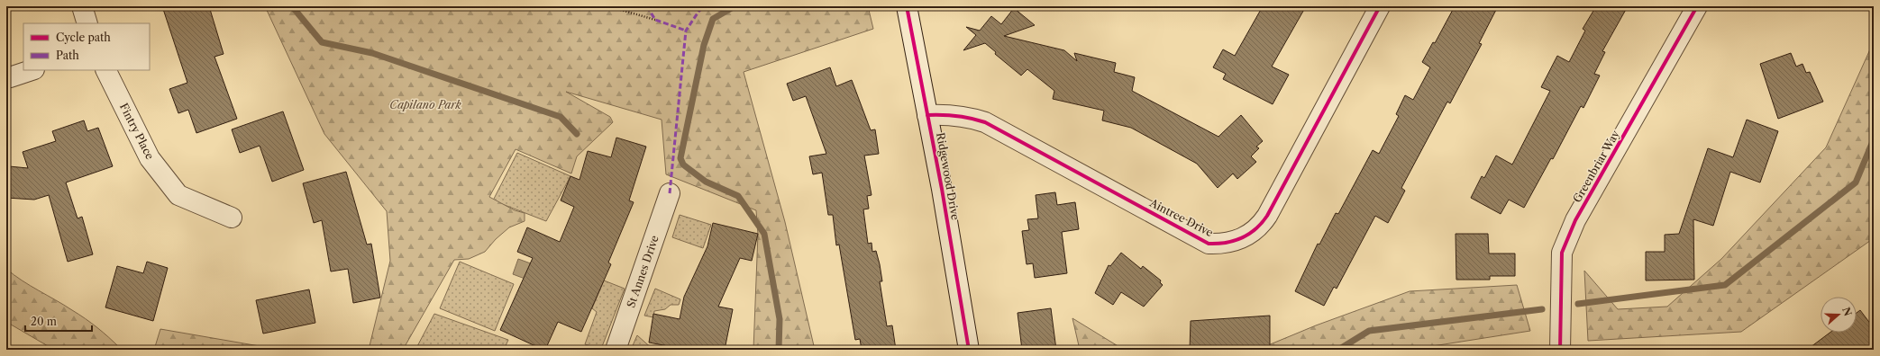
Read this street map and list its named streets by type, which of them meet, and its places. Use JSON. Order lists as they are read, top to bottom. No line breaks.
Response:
{"streets":{"street":["Fintry Place","Greenbriar Way","Ridgewood Drive","Aintree Drive","St Annes Drive"]},"crossings":[["Ridgewood Drive","Aintree Drive"]],"parks":["Capilano Park"],"legend":["Cycle path","Path"],"scale_bar":"20 m","north":"right"}
